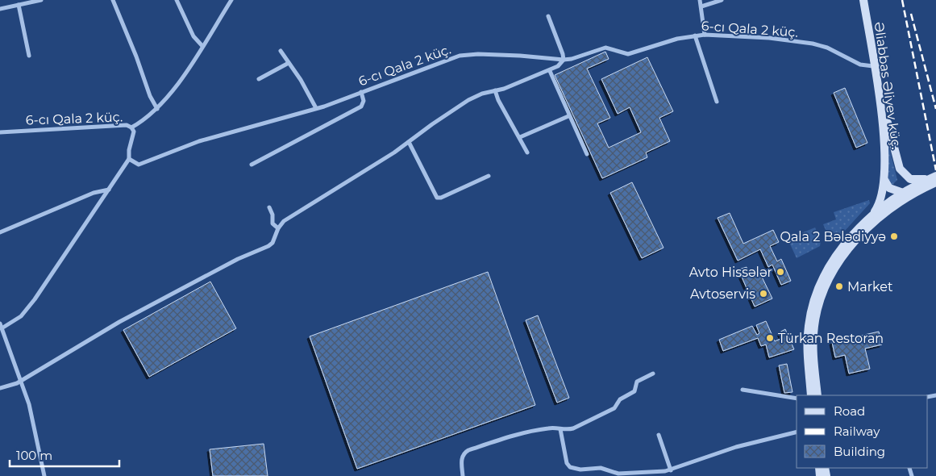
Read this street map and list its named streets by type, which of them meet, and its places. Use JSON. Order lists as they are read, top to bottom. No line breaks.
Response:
{"streets":{"main road":["Əliabbas Əliyev küç."],"street":["6-cı Qala 2 küç."]},"crossings":[["6-cı Qala 2 küç.","Əliabbas Əliyev küç."]],"places":["Qala 2 Bələdiyyə","Avto Hissələr","Market","Avtoservis","Türkan Restoran"],"legend":["Road","Railway","Building"],"scale_bar":"100 m"}
